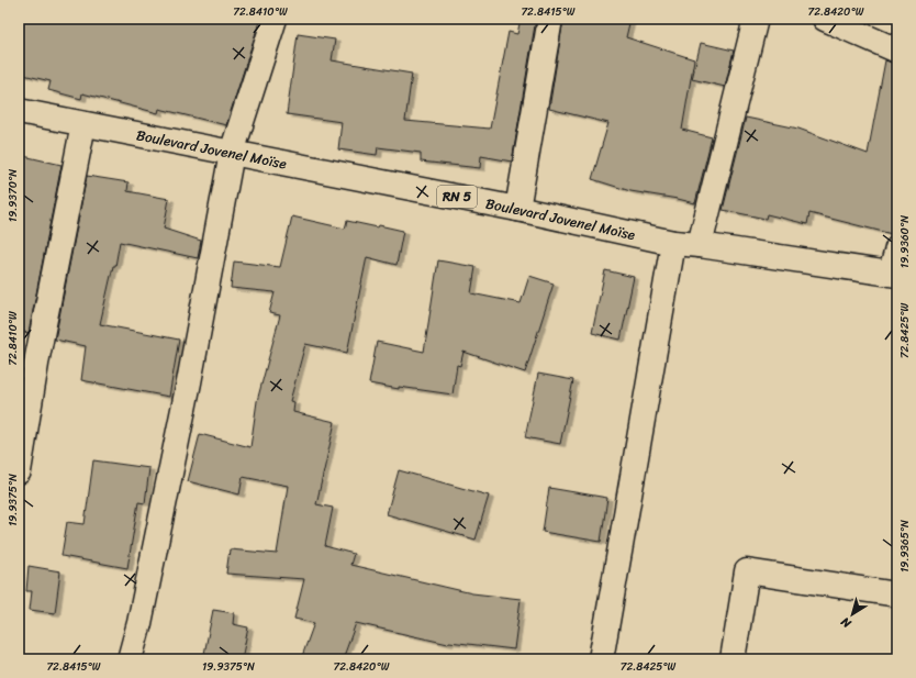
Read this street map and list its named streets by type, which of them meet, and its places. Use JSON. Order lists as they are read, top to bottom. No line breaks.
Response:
{"streets":{"street":["Boulevard Jovenel Moïse","RN 5"]},"north":"bottom left","coordinates":["72.8410°W","72.8415°W","72.8420°W","19.9370°N","19.9360°N","72.8425°W","19.9375°N","19.9365°N"]}
